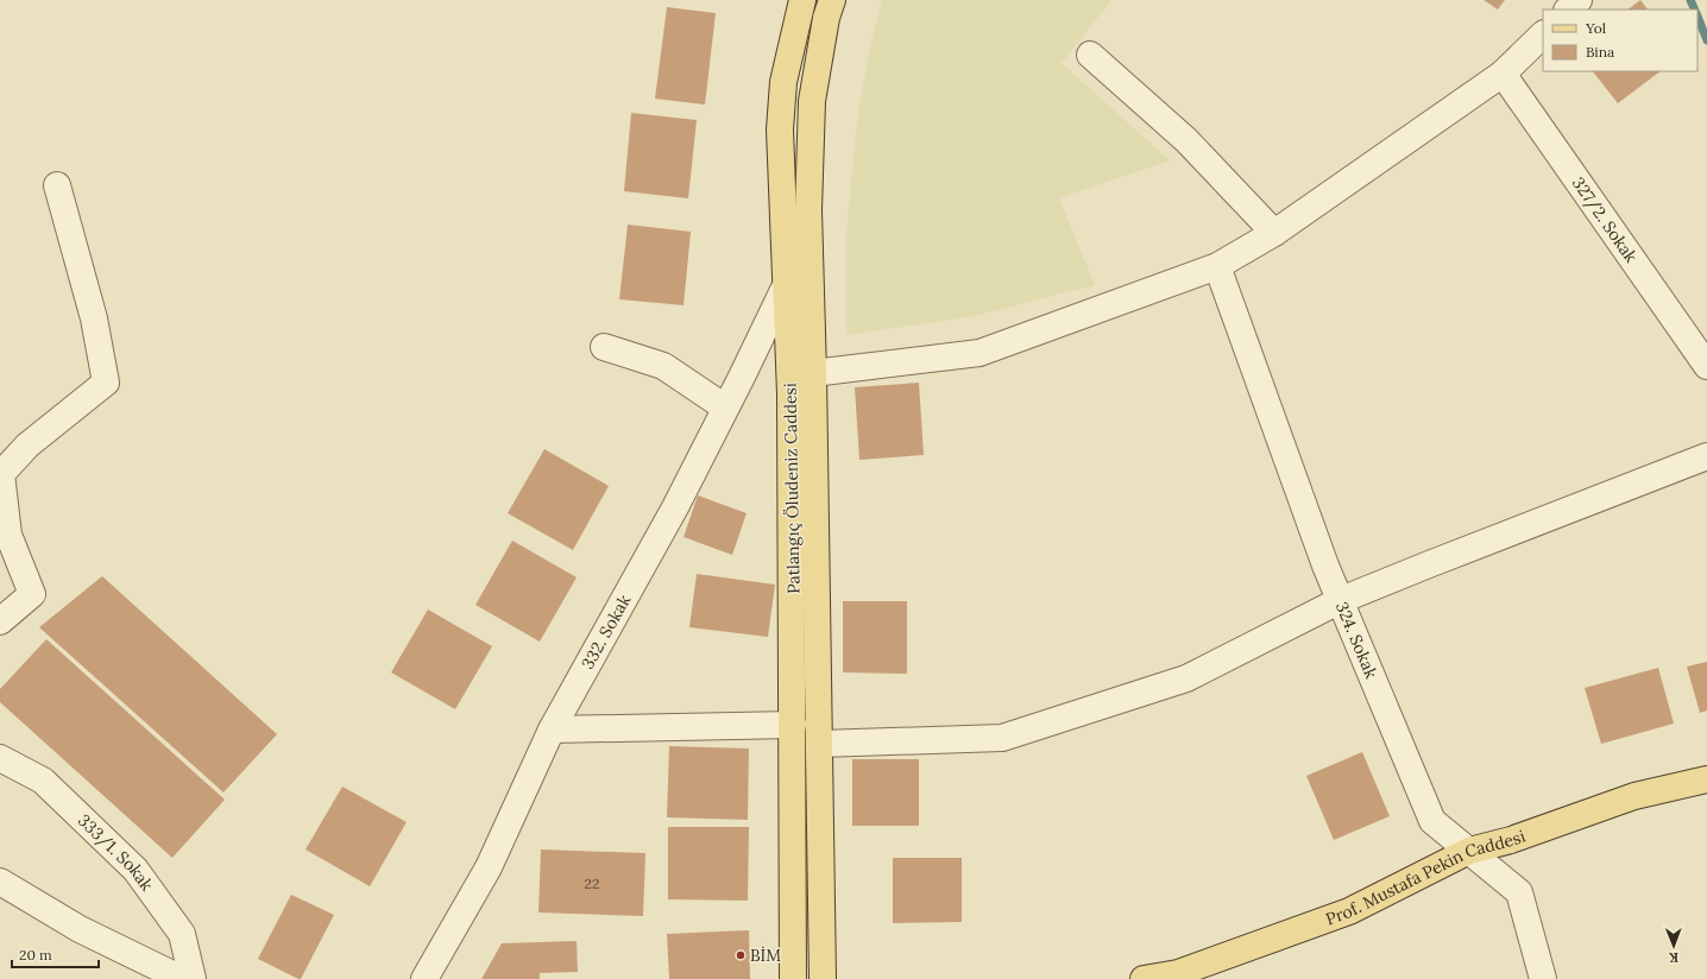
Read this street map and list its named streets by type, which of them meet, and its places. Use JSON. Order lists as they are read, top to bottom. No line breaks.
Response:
{"streets":{"main road":["Patlangıç Öludeniz Caddesi","Prof. Mustafa Pekin Caddesi"],"street":["327/2. Sokak","332. Sokak","324. Sokak","333/1. Sokak"]},"crossings":[["Patlangıç Öludeniz Caddesi","332. Sokak"],["324. Sokak","Prof. Mustafa Pekin Caddesi"]],"places":["BİM"],"house_numbers":["22"],"legend":["Yol","Bina"],"scale_bar":"20 m","north":"bottom"}
